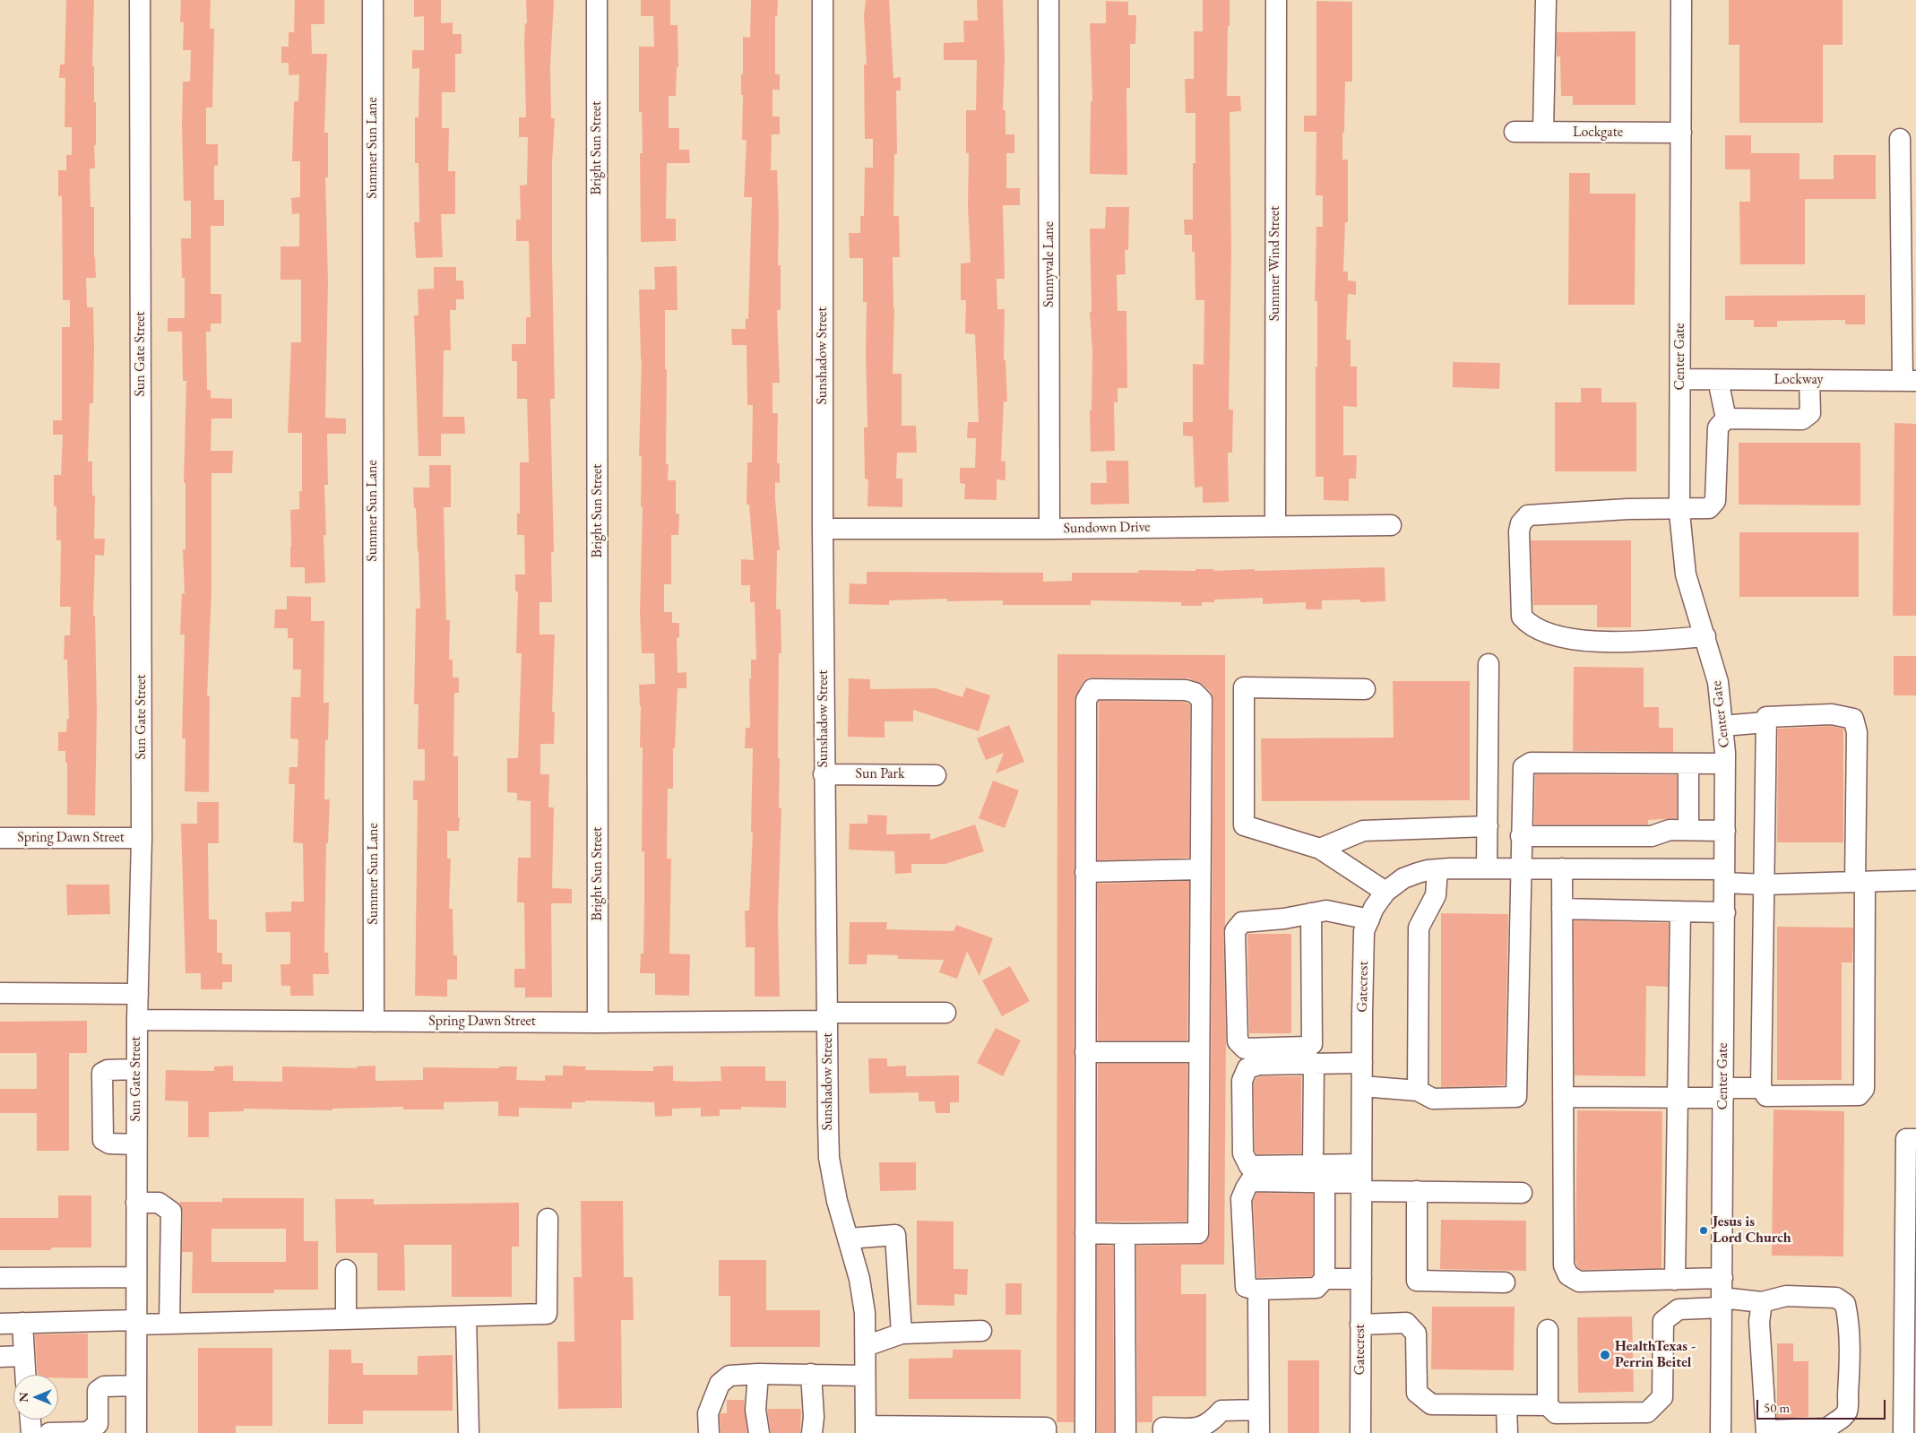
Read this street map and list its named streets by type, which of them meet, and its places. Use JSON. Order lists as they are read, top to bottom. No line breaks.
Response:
{"streets":{"street":["Lockgate","Summer Sun Lane","Bright Sun Street","Summer Wind Street","Sunnyvale Lane","Sun Gate Street","Sunshadow Street","Center Gate","Lockway","Sundown Drive","Sun Park","Spring Dawn Street","Gatecrest"]},"crossings":[["Lockgate","Center Gate"],["Summer Sun Lane","Spring Dawn Street"],["Bright Sun Street","Spring Dawn Street"],["Summer Wind Street","Sundown Drive"],["Sunnyvale Lane","Sundown Drive"],["Sun Gate Street","Spring Dawn Street"],["Sunshadow Street","Sundown Drive"],["Sunshadow Street","Sun Park"],["Sunshadow Street","Spring Dawn Street"],["Center Gate","Lockway"],["Center Gate","Gatecrest"]],"places":["Jesus is Lord Church","HealthTexas - Perrin Beitel"],"scale_bar":"50 m","north":"left"}
